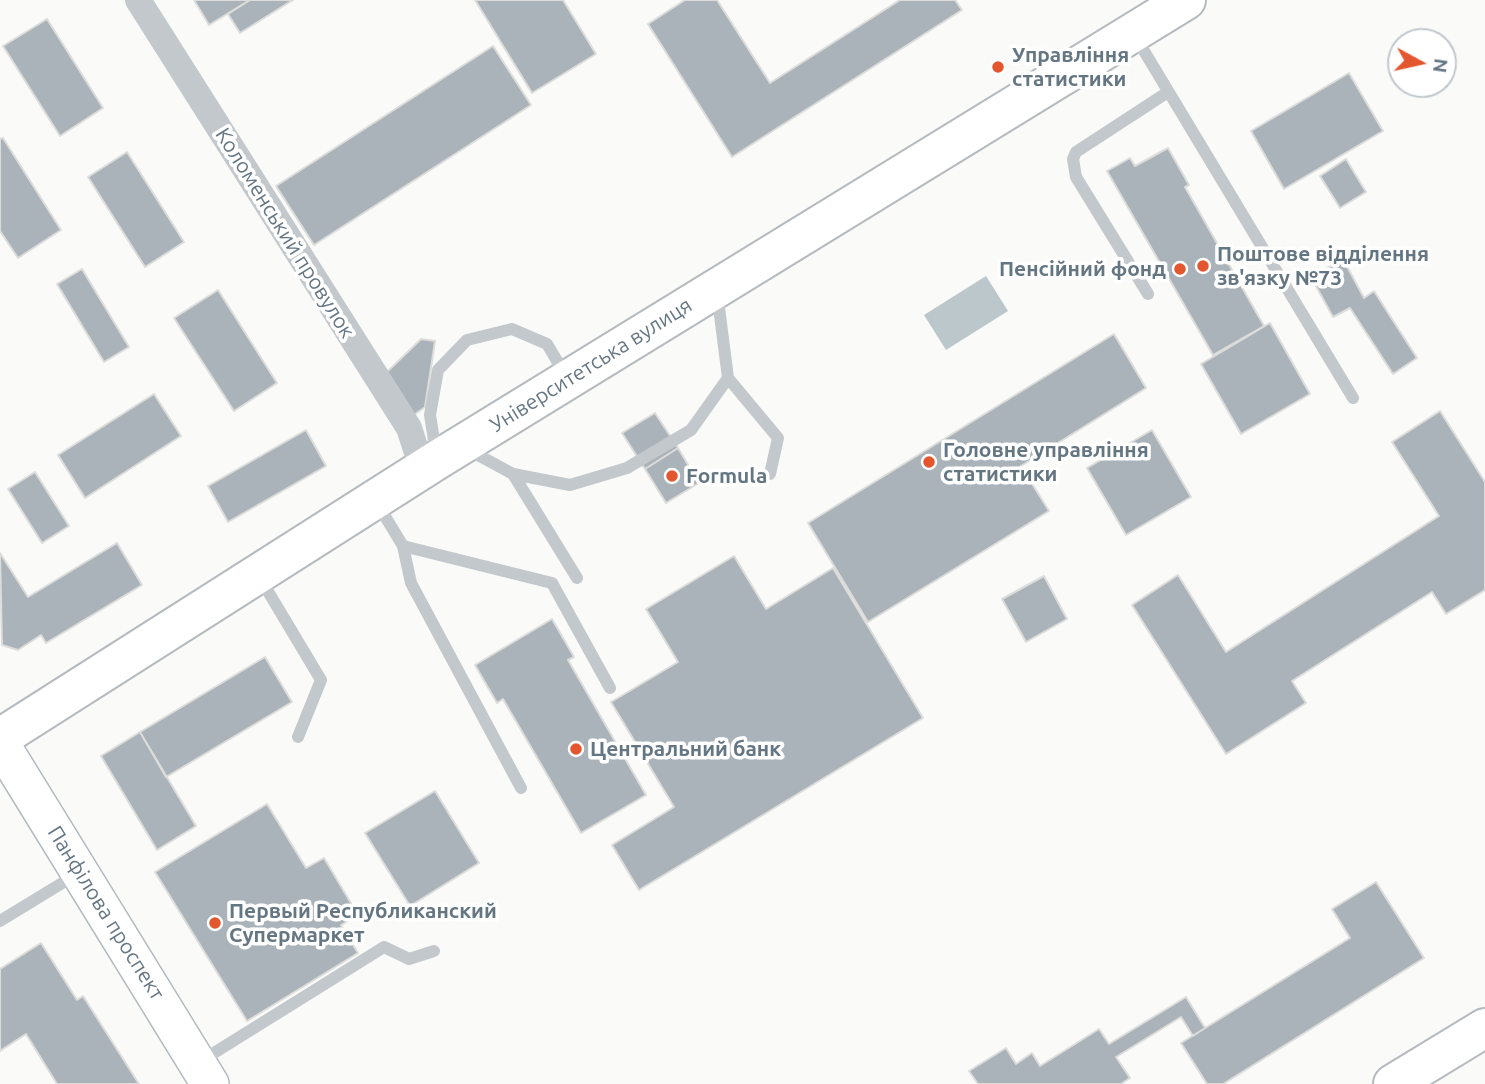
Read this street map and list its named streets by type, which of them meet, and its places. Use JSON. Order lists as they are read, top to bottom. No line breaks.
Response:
{"streets":{"main road":["Університетська вулиця","Панфілова проспект"],"street":["Коломенський провулок"]},"crossings":[["Коломенський провулок","Університетська вулиця"]],"places":["Управління статистики","Поштове відділення зв'язку №73","Пенсійний фонд","Головне управління статистики","Formula","Центральний банк","Первый Республиканский Супермаркет"],"north":"right"}
